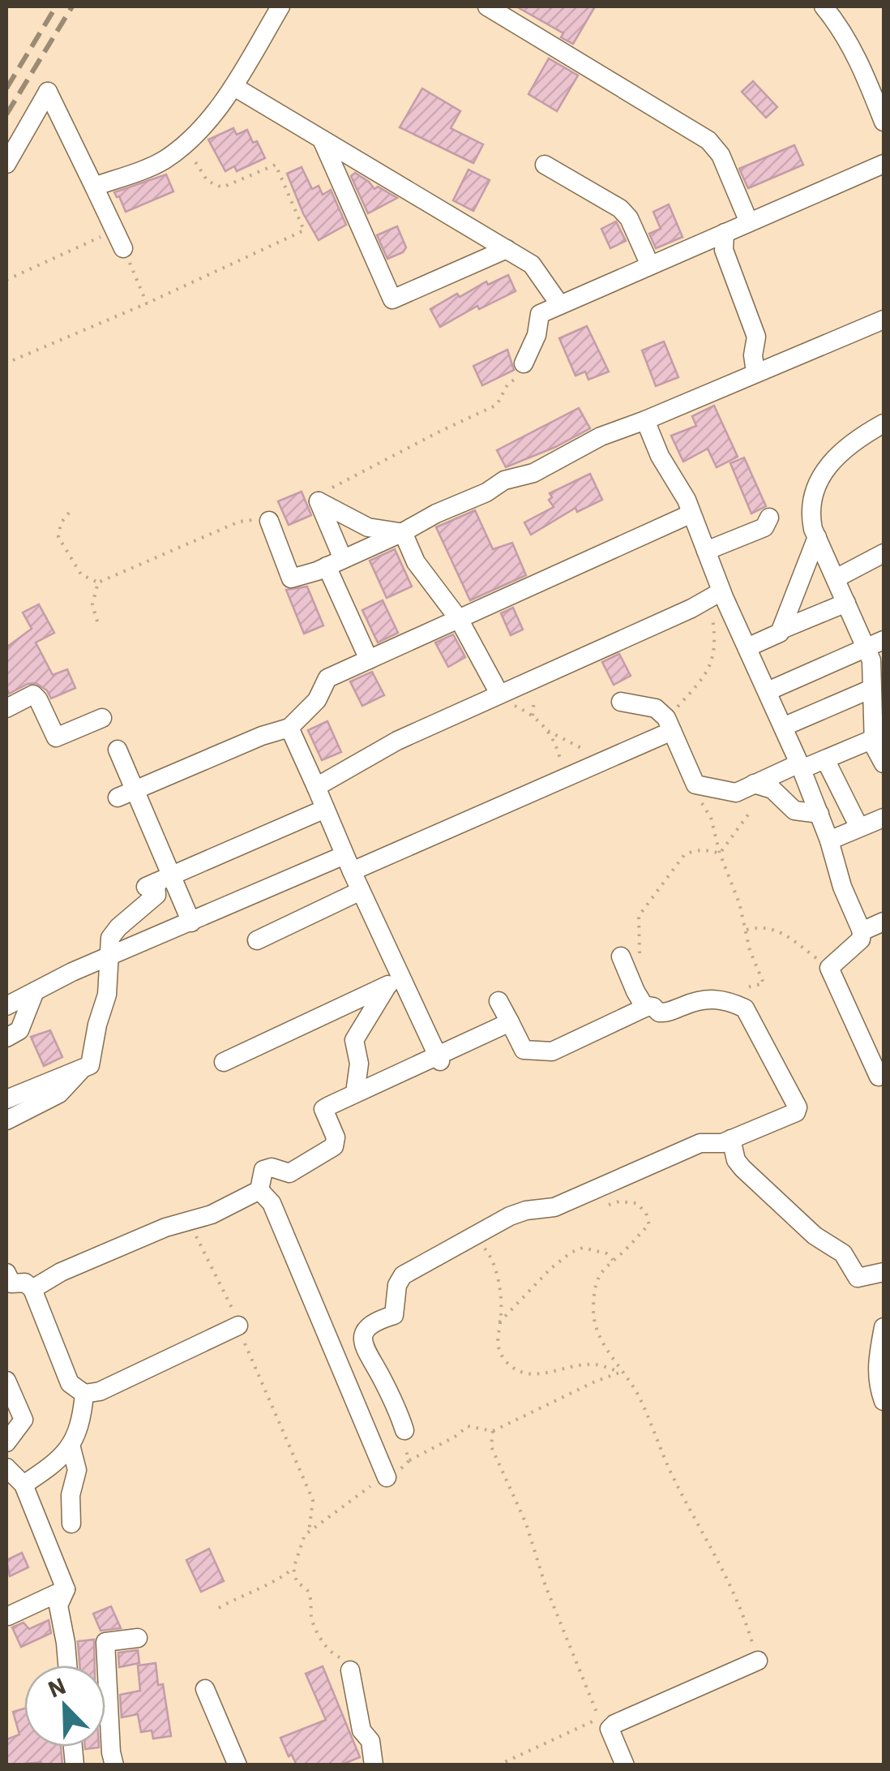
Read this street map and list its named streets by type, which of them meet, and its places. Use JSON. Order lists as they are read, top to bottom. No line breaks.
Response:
{"north":"top left"}
